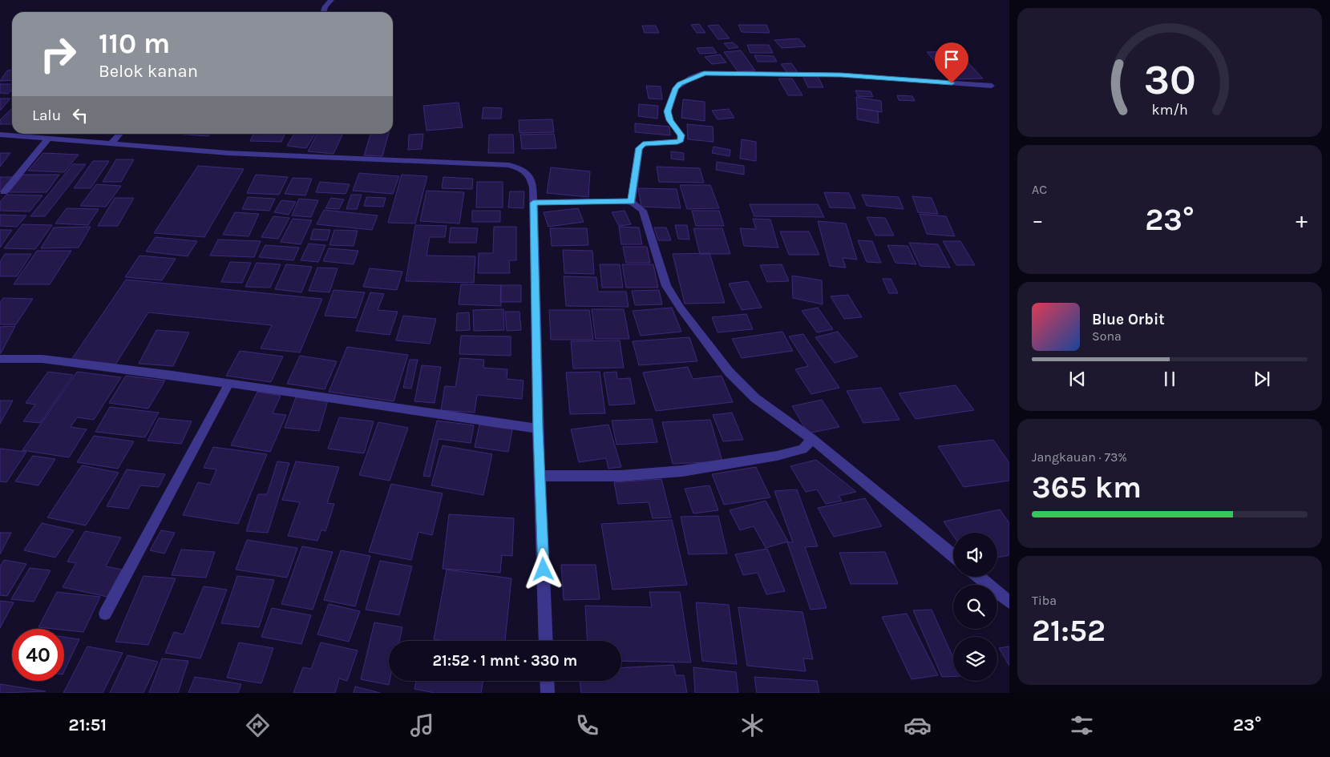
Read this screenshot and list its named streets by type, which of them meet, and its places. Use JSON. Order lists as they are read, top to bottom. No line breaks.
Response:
{"page":{"turn":["110 m","Belok kanan"],"then":"Lalu","tile":["AC",["Jangkauan · 73%","365 km"],["Tiba","21:52"]],"heat":["−","23°","+"],"song":["Blue Orbit","Sona"],"limit":"40","trip":"21:52 · 1 mnt · 330 m","tabs":["21:51","23°"],"gauge":["30","km/h"]}}
